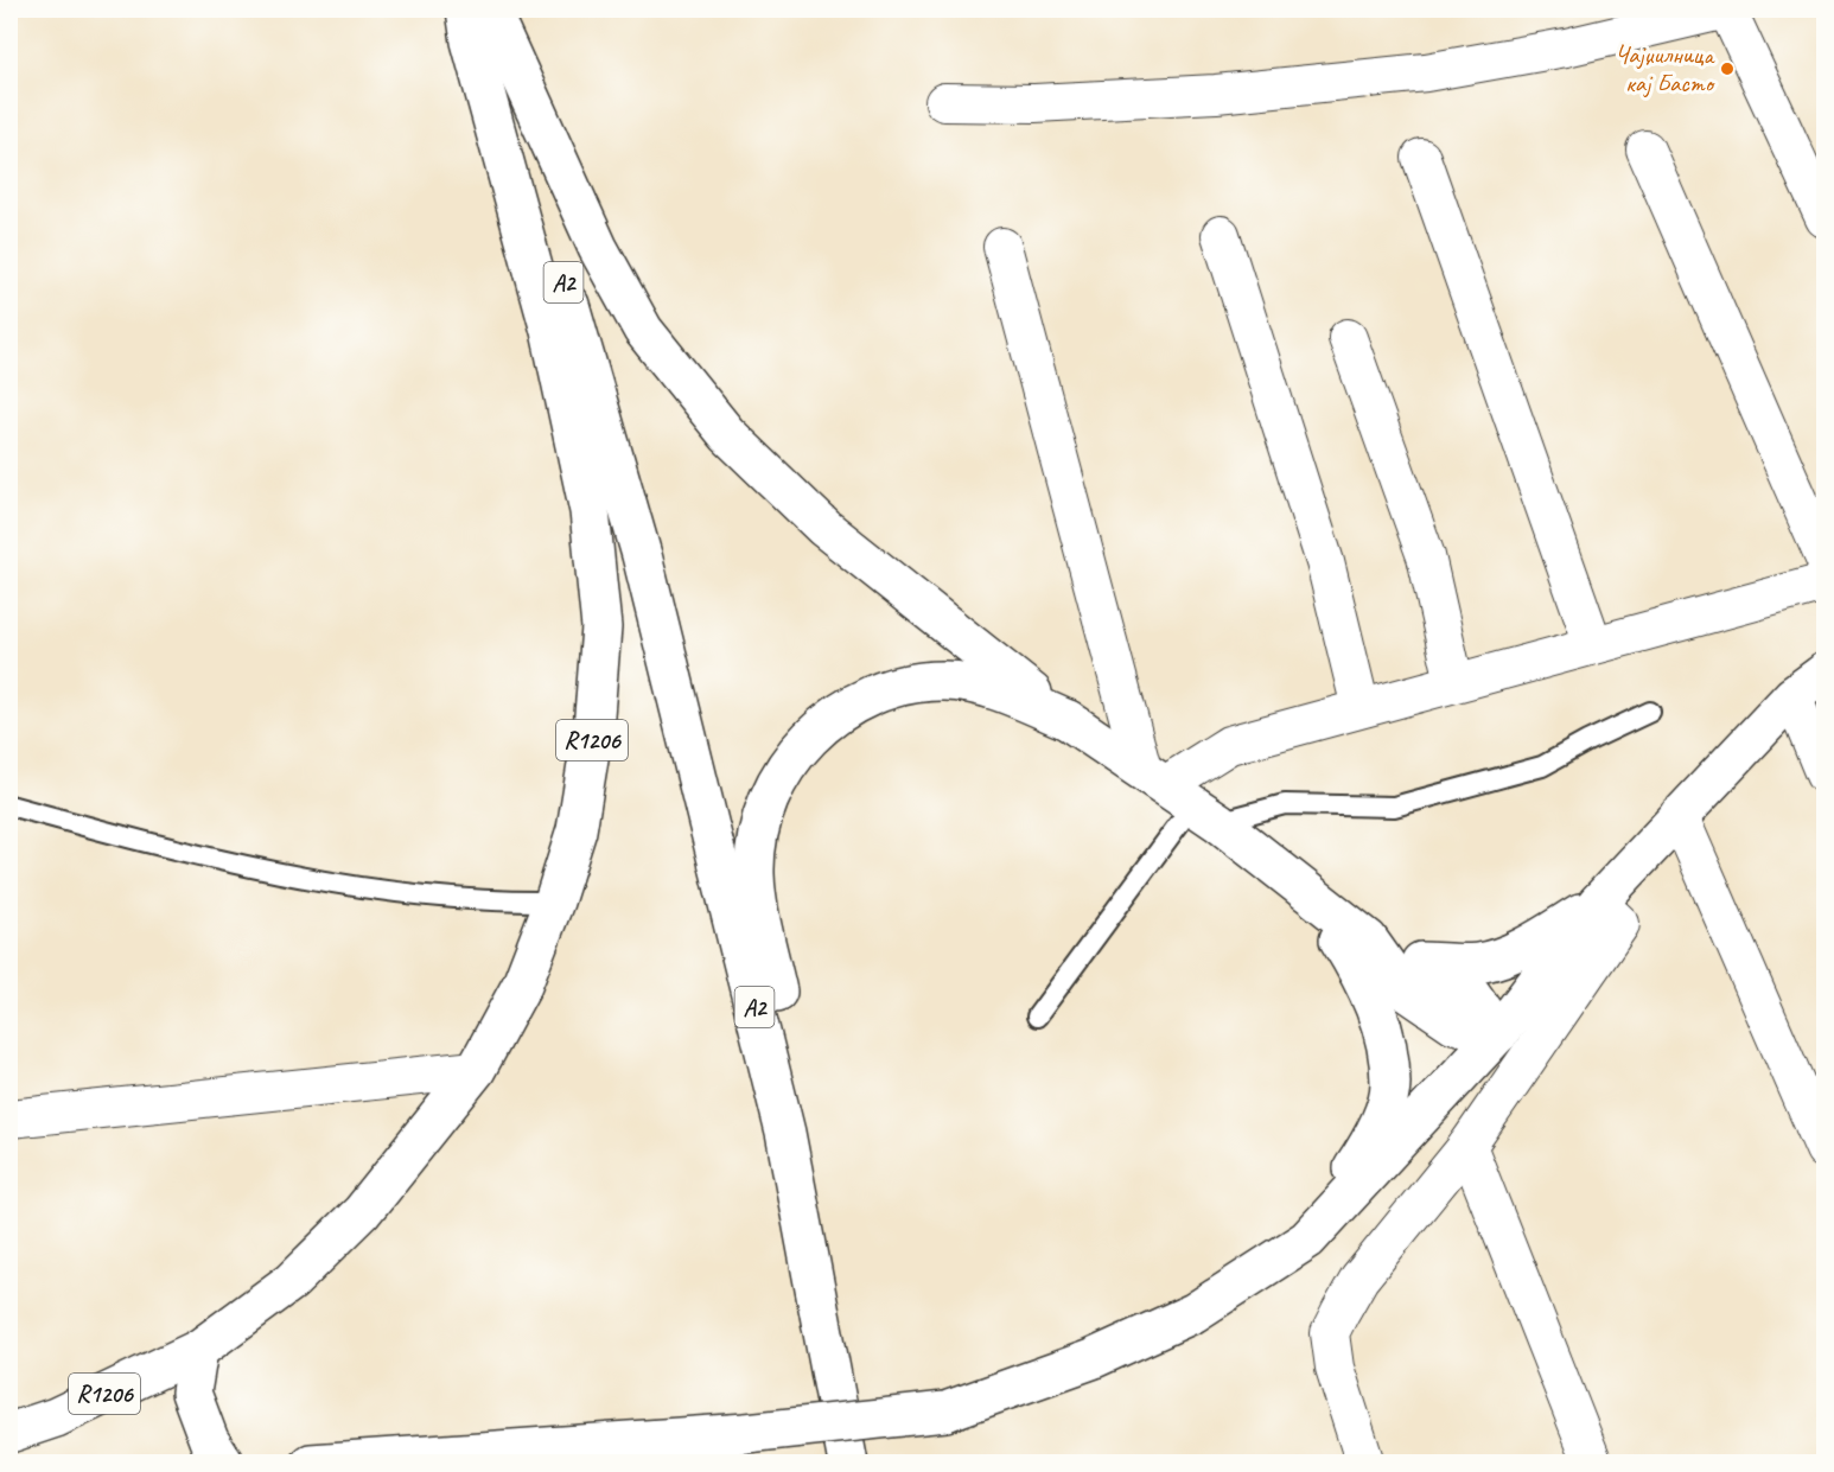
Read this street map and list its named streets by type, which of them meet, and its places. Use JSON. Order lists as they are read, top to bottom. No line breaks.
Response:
{"streets":{"main road":["A2","R1206"]},"places":["Чајџилница кај Басто"]}
